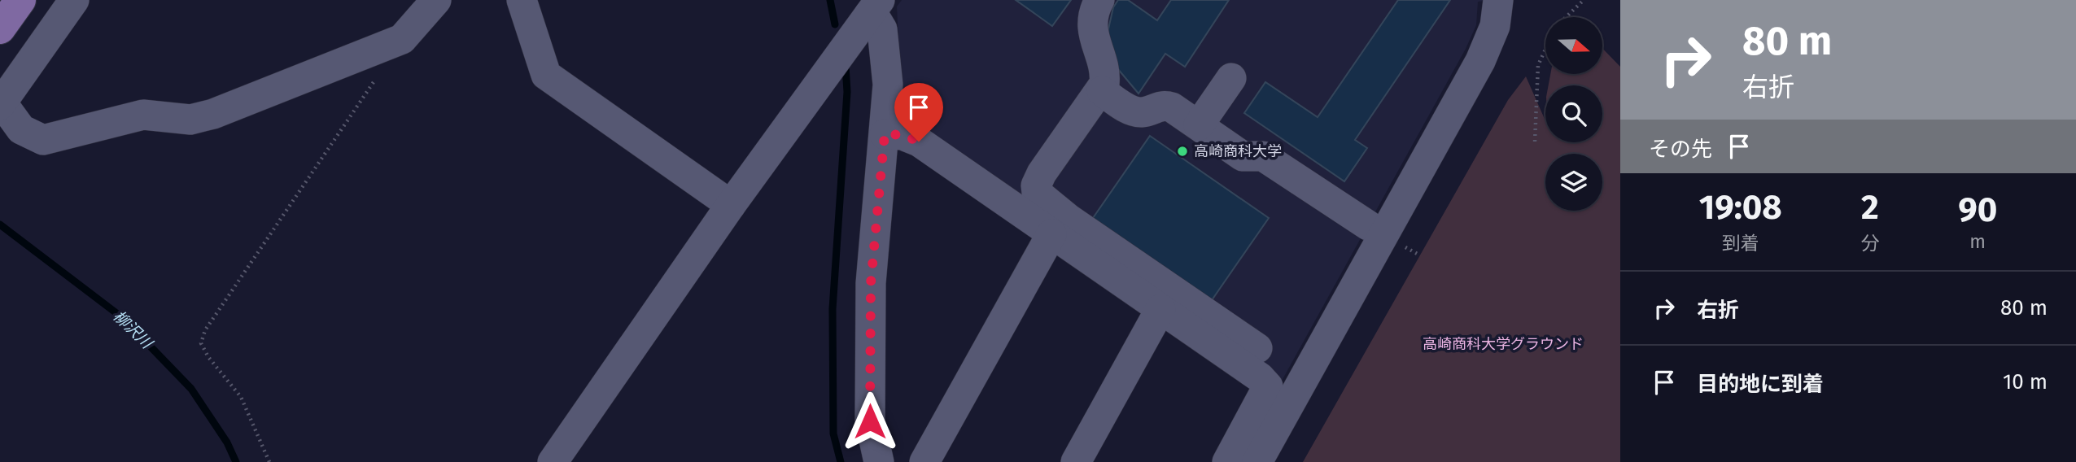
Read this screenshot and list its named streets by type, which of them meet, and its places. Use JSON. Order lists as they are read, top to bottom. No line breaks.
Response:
{"water":["柳沢川"],"parks":["高崎商科大学グラウンド"],"places":["高崎商科大学"],"north":"right","page":{"turn":["80 m","右折"],"then":"その先","eta":["19:08","到着","2","分","90","m"],"list":[{"name":"右折","value":"80 m"},{"name":"目的地に到着","value":"10 m"}]}}
